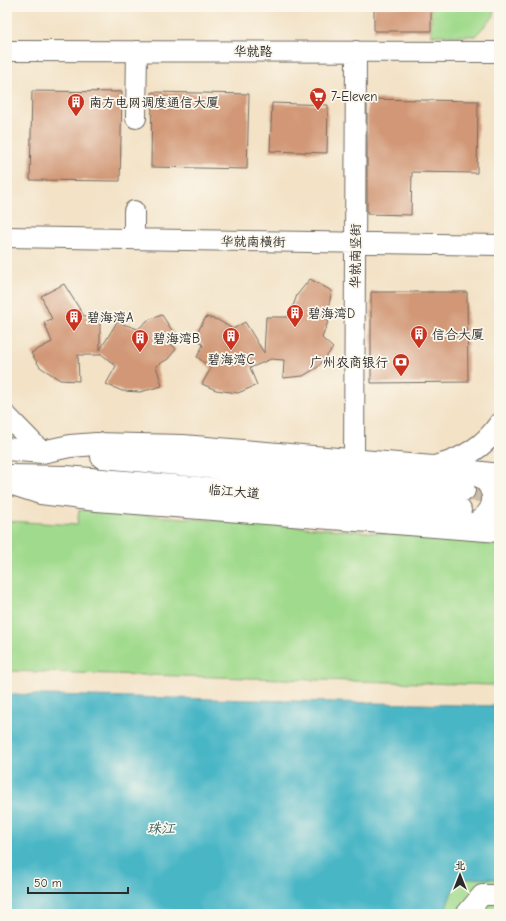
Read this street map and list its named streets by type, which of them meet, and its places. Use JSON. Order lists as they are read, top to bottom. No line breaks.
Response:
{"streets":{"main road":["临江大道"],"street":["华就路","华就南横街","华就南竖街"]},"crossings":[["华就路","华就南竖街"],["华就南横街","华就南竖街"]],"water":["珠江"],"places":{"supermarket":["7-Eleven"],"building":["南方电网调度通信大厦","碧海湾D","碧海湾A","信合大厦","碧海湾C","碧海湾B"],"bank":["广州农商银行"]},"scale_bar":"50 m","north":"top"}
